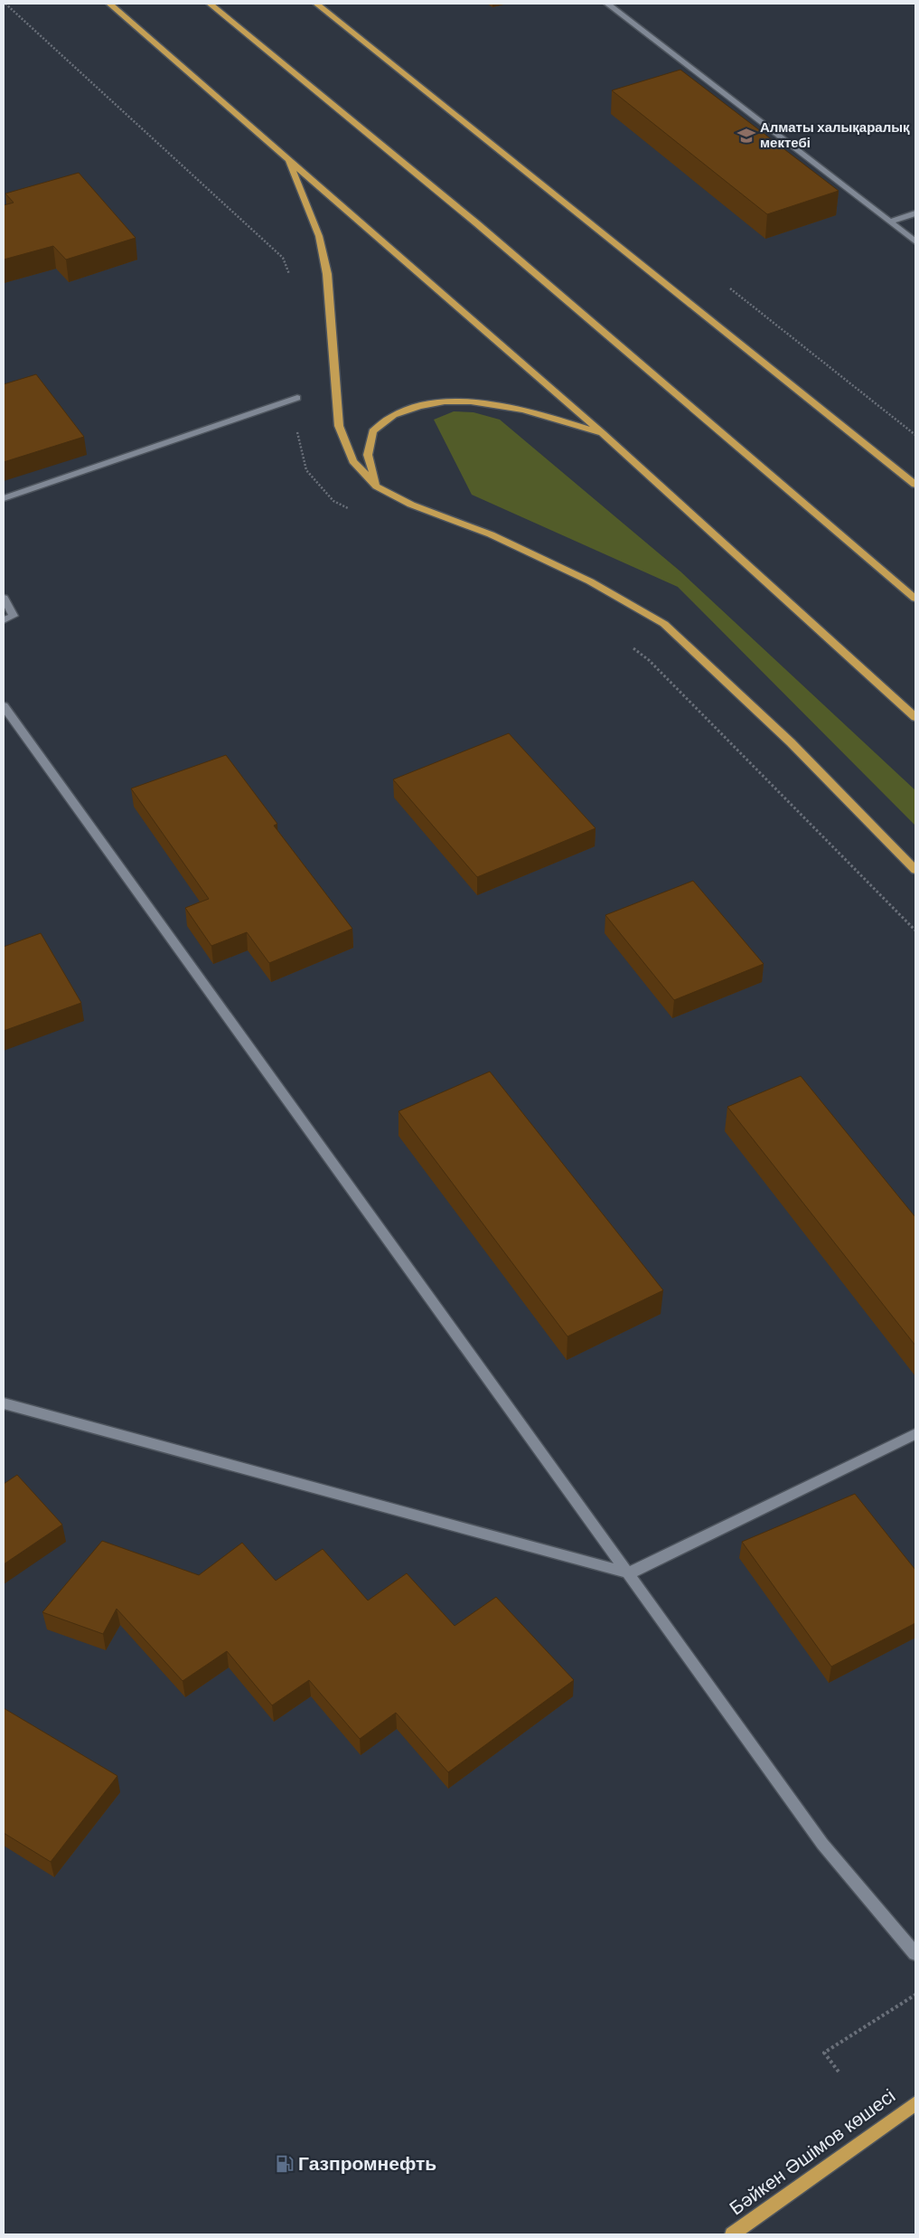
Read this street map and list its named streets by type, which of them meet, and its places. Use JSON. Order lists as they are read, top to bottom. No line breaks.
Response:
{"streets":{"main road":["Бәйкен Әшімов көшесі"]},"places":{"school or university":["Алматы халықаралық мектебі"],"fuel station":["Газпромнефть"]}}
